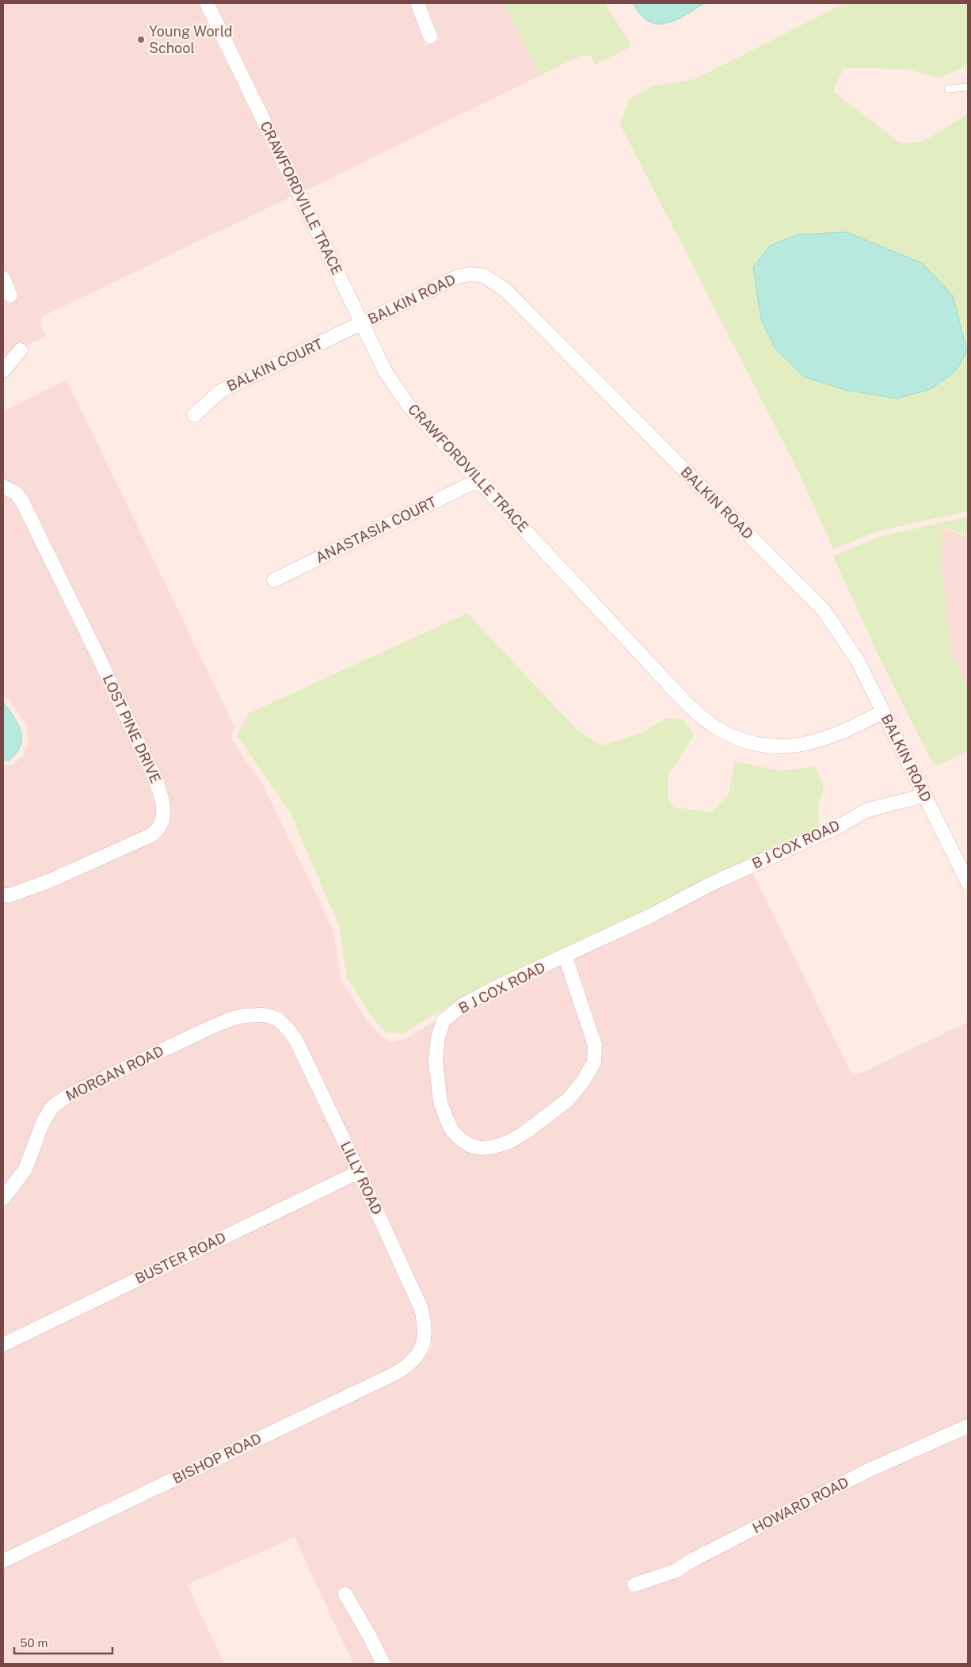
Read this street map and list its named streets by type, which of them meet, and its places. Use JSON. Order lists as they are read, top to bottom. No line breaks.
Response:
{"streets":{"street":["CRAWFORDVILLE TRACE","BALKIN ROAD","BALKIN COURT","ANASTASIA COURT","LOST PINE DRIVE","B J COX ROAD","MORGAN ROAD","LILLY ROAD","BUSTER ROAD","BISHOP ROAD","HOWARD ROAD"]},"crossings":[["CRAWFORDVILLE TRACE","BALKIN ROAD"],["CRAWFORDVILLE TRACE","BALKIN COURT"],["CRAWFORDVILLE TRACE","ANASTASIA COURT"],["BALKIN ROAD","BALKIN COURT"],["BALKIN ROAD","B J COX ROAD"],["MORGAN ROAD","LILLY ROAD"],["LILLY ROAD","BUSTER ROAD"],["LILLY ROAD","BISHOP ROAD"]],"places":["Young World School"],"scale_bar":"50 m"}
